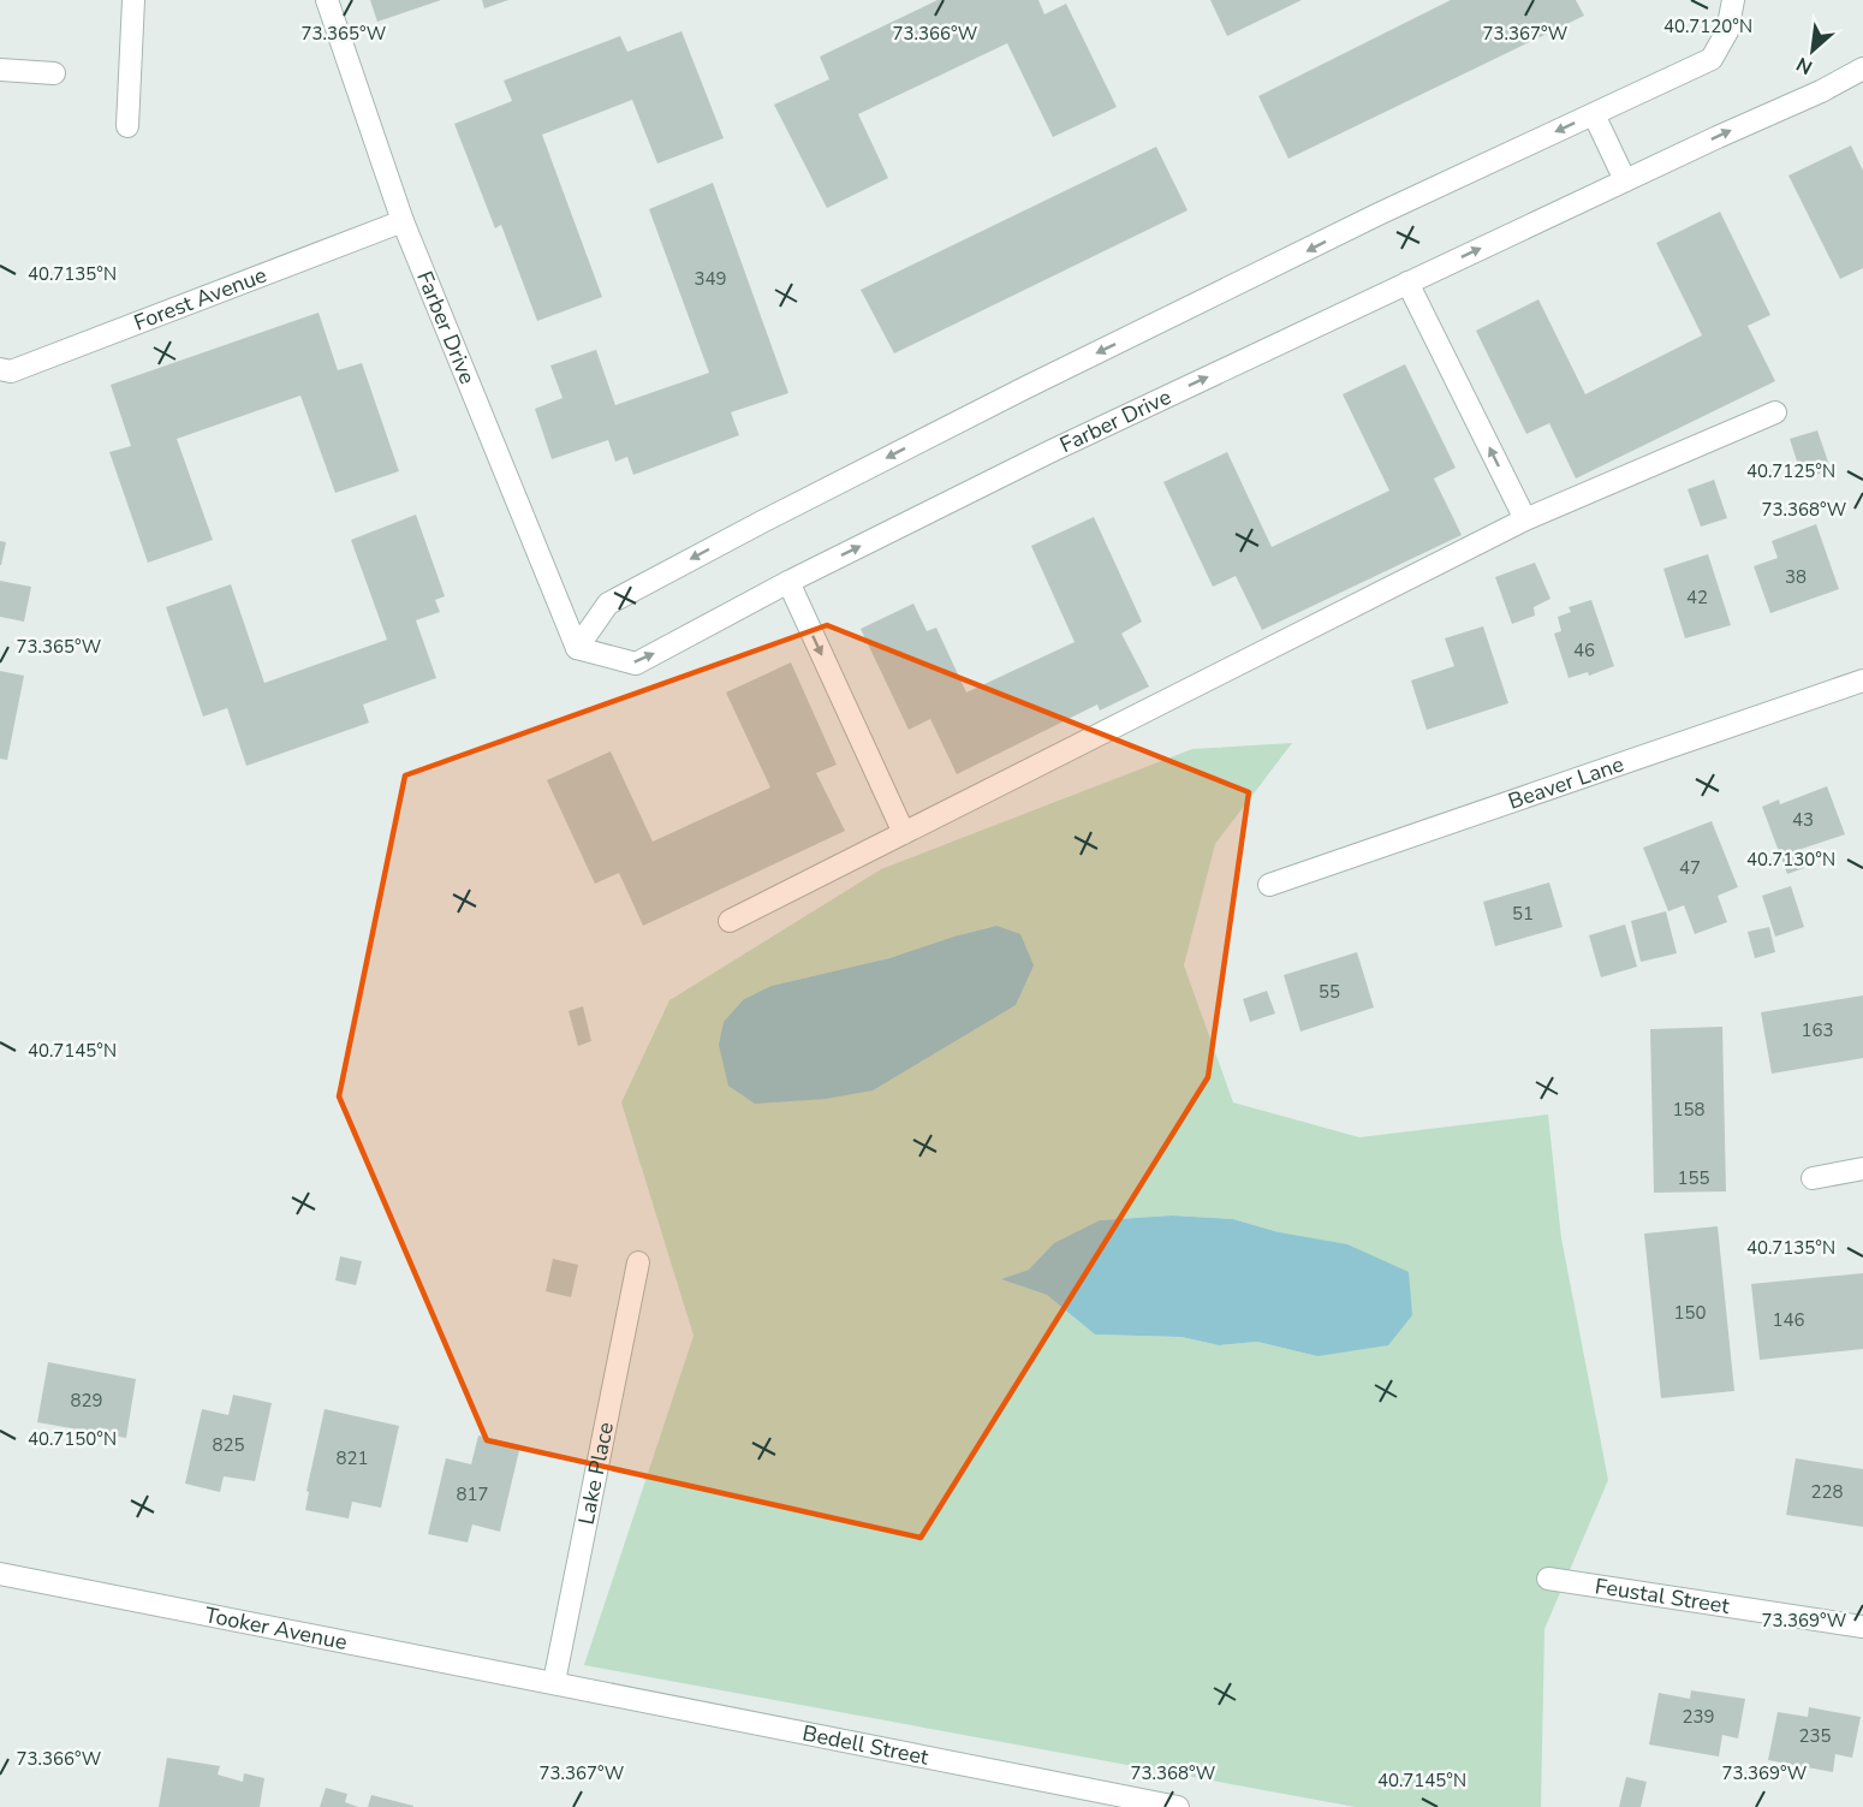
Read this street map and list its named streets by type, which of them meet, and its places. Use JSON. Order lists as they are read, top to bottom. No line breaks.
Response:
{"streets":{"street":["Forest Avenue","Farber Drive","Beaver Lane","Lake Place","Feustal Street","Tooker Avenue","Bedell Street"]},"crossings":[["Forest Avenue","Farber Drive"],["Lake Place","Tooker Avenue"],["Lake Place","Bedell Street"],["Tooker Avenue","Bedell Street"]],"house_numbers":["349","38","42","46","43","47","51","55","163","158","155","150","146","829","825","821","228","817","239","235"],"north":"bottom left","coordinates":["40.7120°N","73.365°W","73.366°W","73.367°W","40.7135°N","40.7125°N","73.368°W","40.7130°N","40.7145°N","40.7150°N","73.369°W"]}
